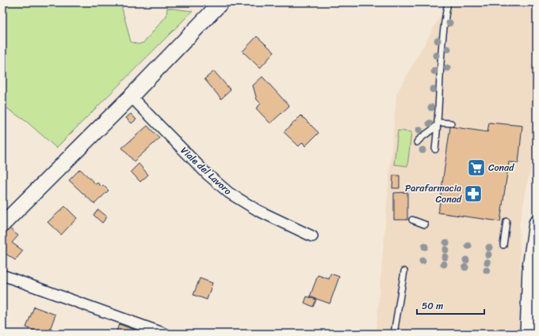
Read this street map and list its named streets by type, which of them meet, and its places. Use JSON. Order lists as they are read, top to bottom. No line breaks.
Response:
{"streets":{"street":["Viale del Lavoro"]},"places":{"supermarket":["Conad"],"pharmacy":["Parafarmacia Conad"]},"scale_bar":"50 m"}
